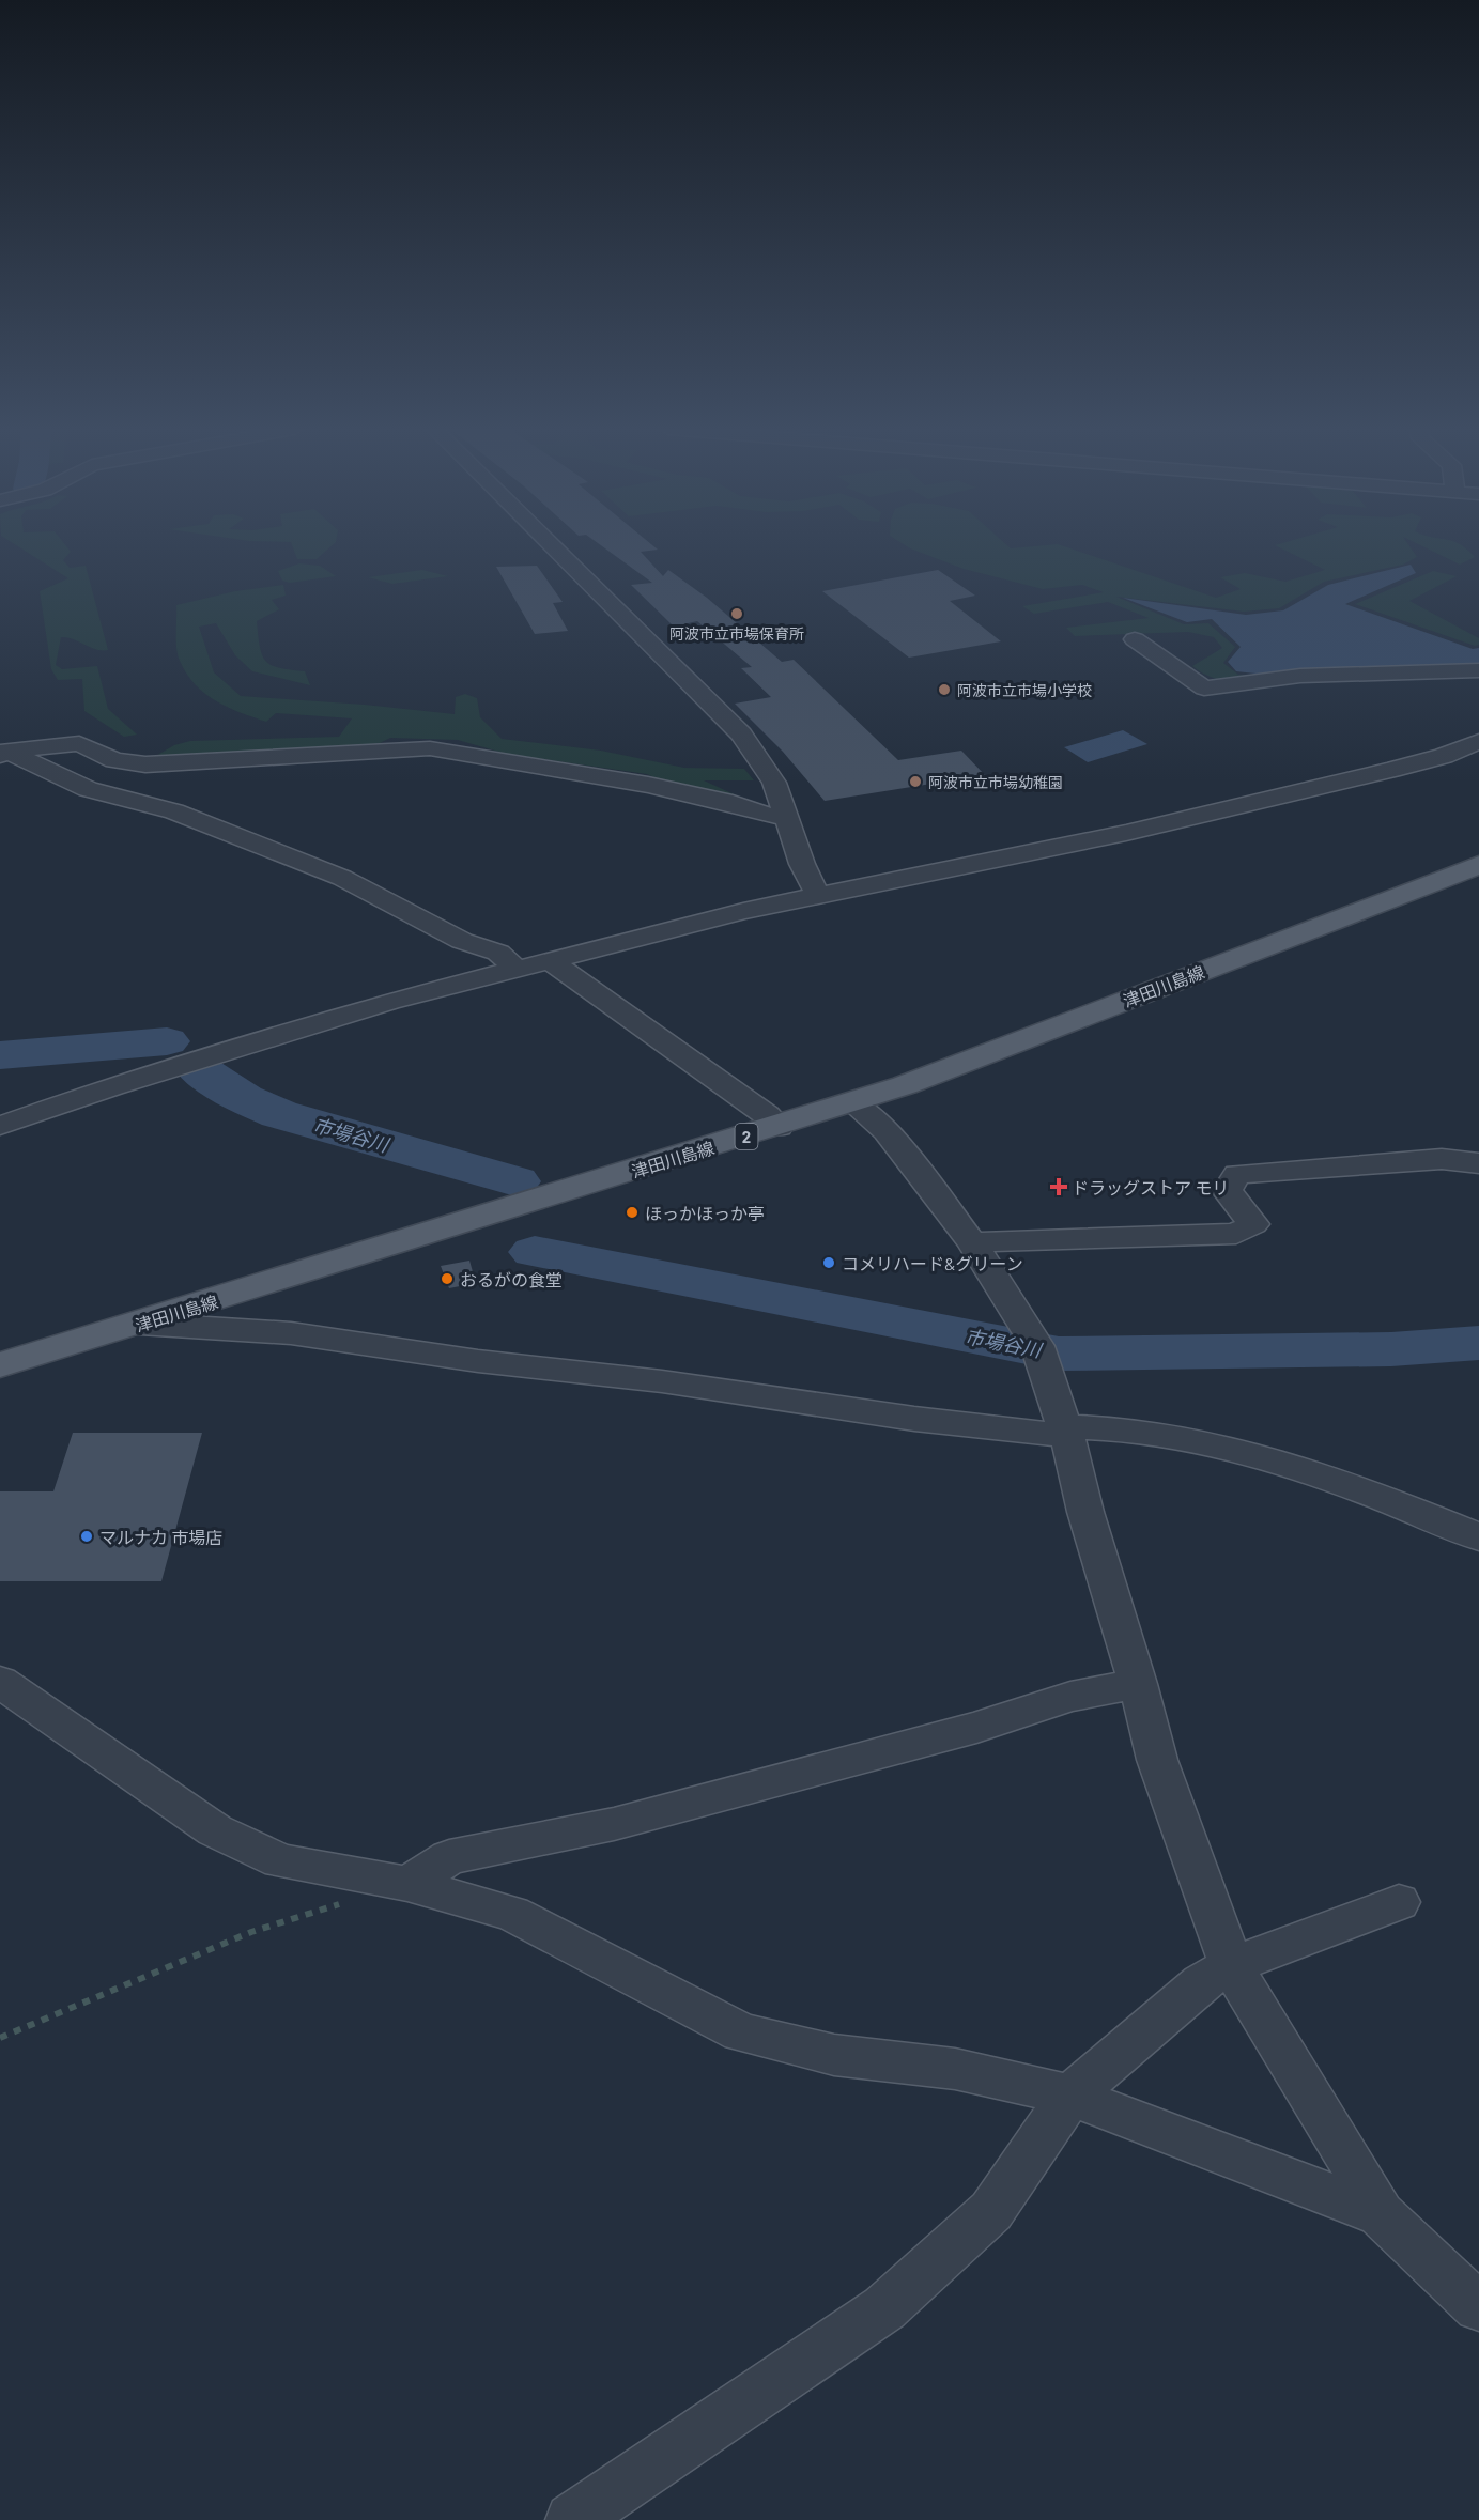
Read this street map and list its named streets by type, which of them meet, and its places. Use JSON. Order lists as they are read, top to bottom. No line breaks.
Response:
{"streets":{"main road":["津田川島線","2"]},"water":["市場谷川"],"places":{"other":["阿波市立市場保育所","阿波市立市場小学校","阿波市立市場幼稚園","ほっかほっか亭","コメリハード&グリーン","おるがの食堂","マルナカ 市場店"],"health":["ドラッグストア モリ"]}}
